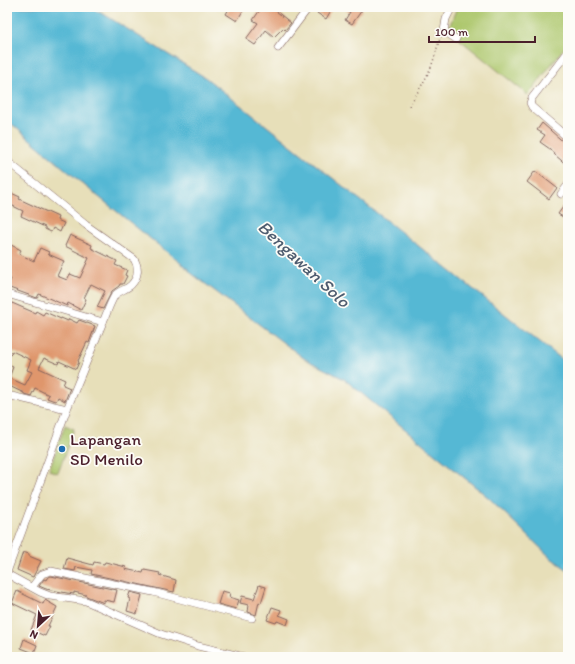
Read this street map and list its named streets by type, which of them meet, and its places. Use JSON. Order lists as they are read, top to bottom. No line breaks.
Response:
{"water":["Bengawan Solo"],"places":["Lapangan SD Menilo"],"scale_bar":"100 m","north":"bottom left"}
